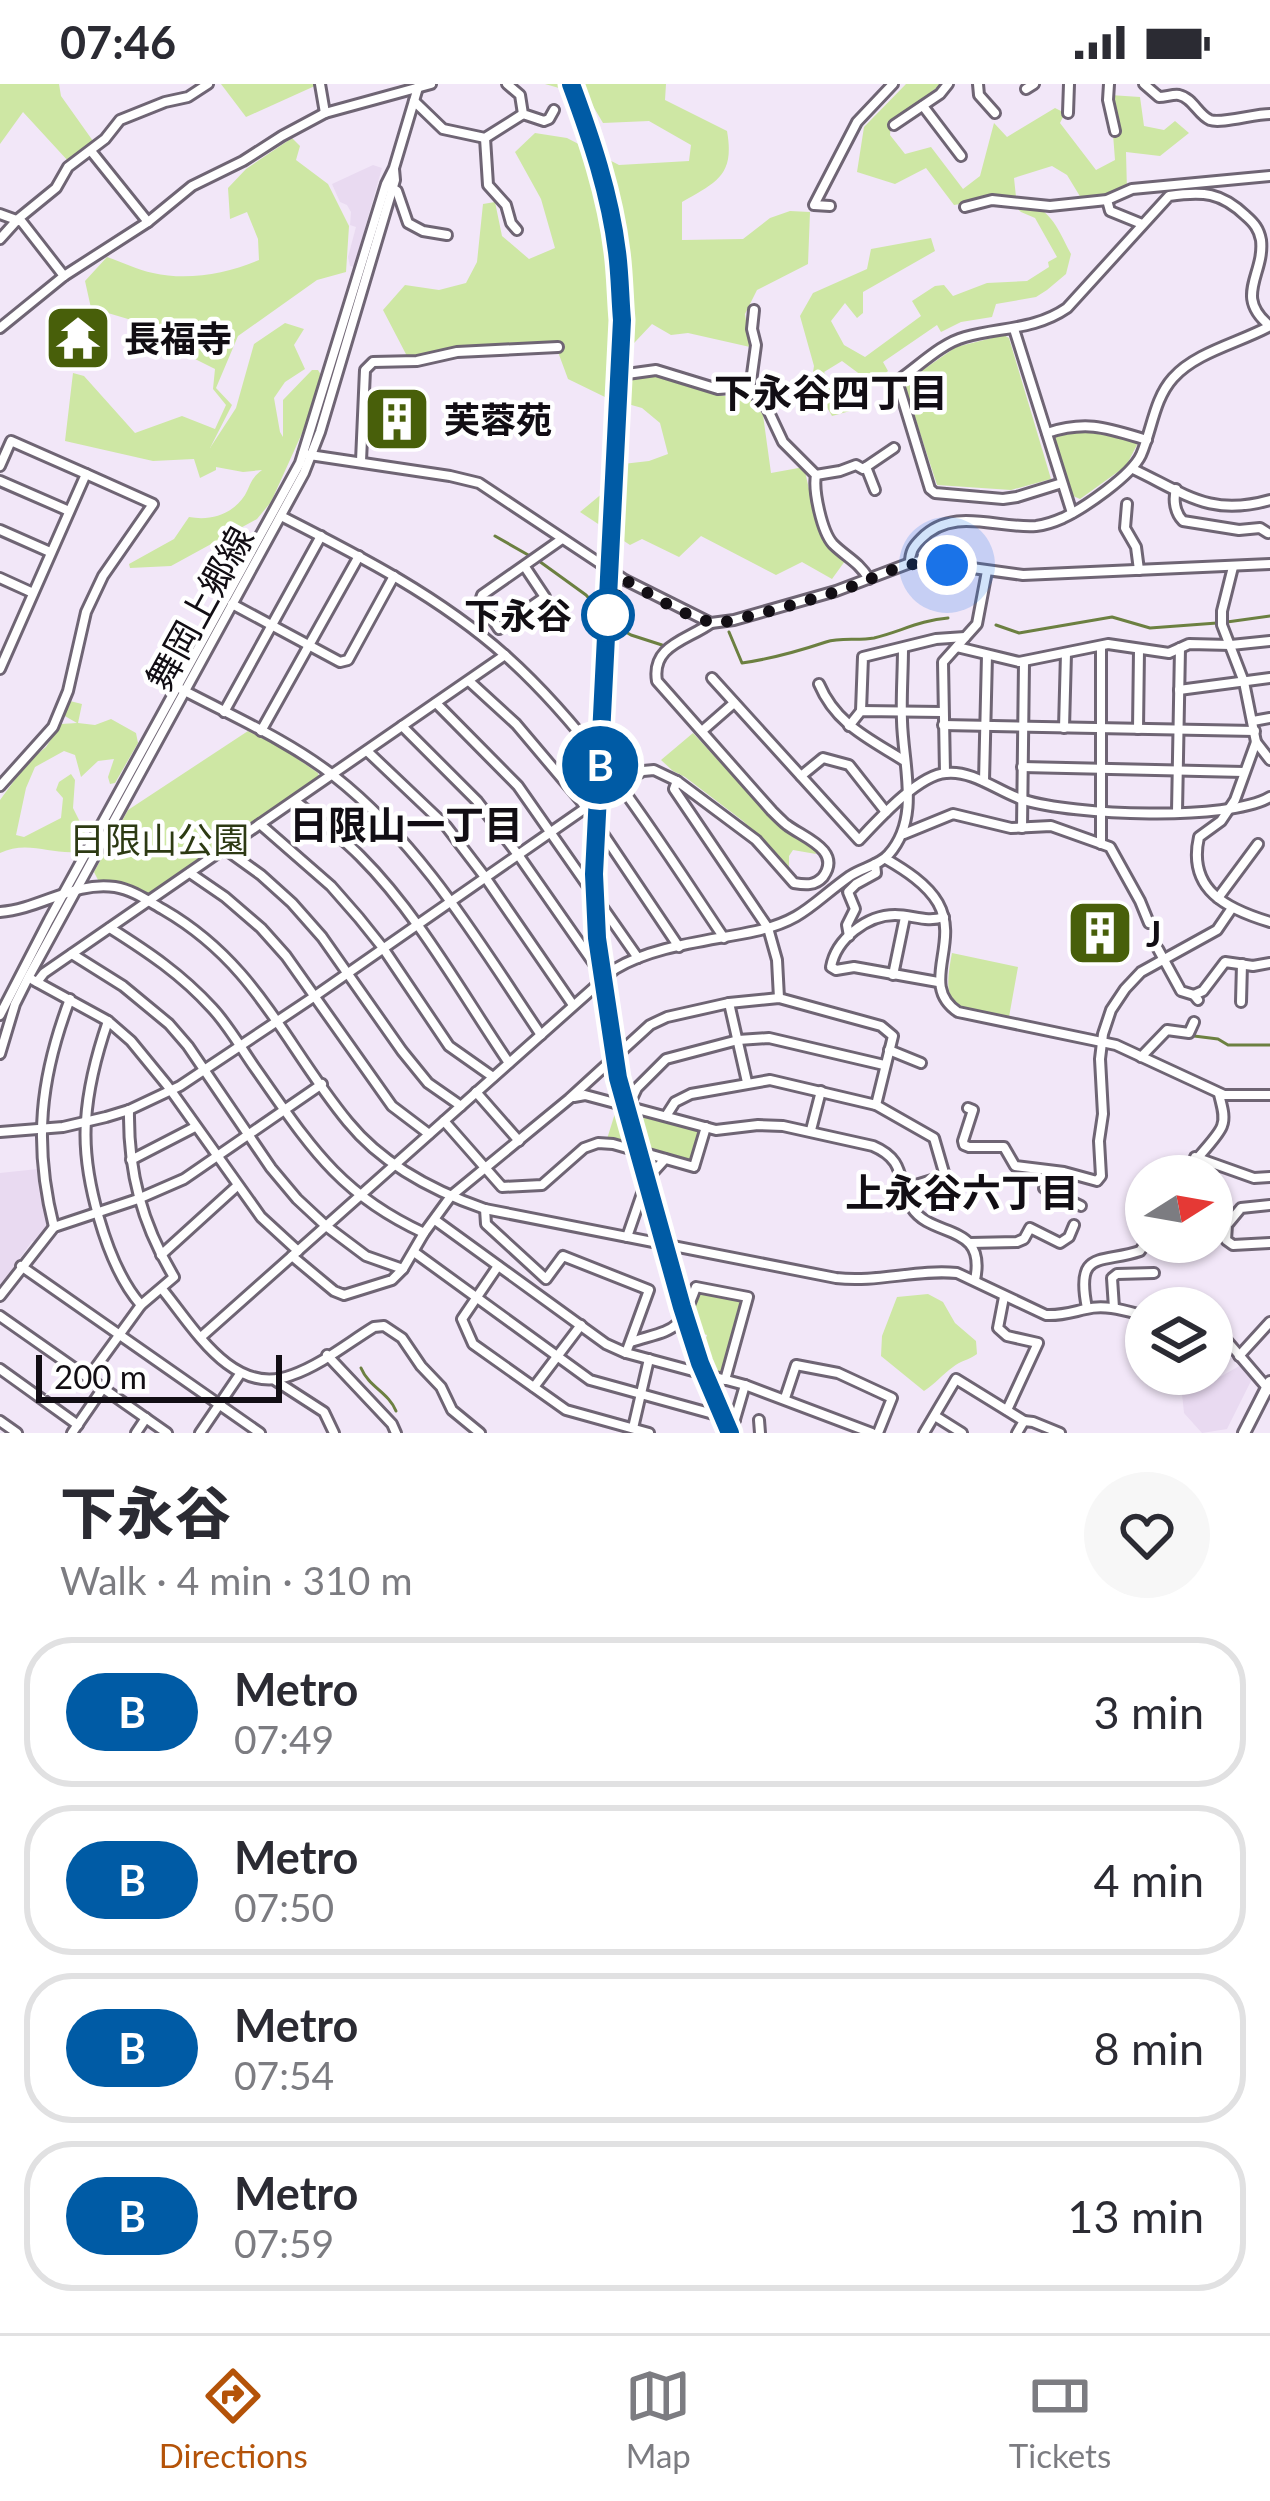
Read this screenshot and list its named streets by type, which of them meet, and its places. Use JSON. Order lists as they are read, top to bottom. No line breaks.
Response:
{"streets":{"street":["舞岡上郷線"]},"districts":["下永谷四丁目","日限山一丁目","上永谷六丁目"],"parks":["日限山公園"],"places":{"temple":["長福寺"],"building":["芙蓉苑","J"],"other":["下永谷"]},"lines":["metro line B"],"scale_bar":"200 m","north":"right","page":{"status":"07:46","on_map":"B","scale":"200 m","heading":["下永谷","Walk · 4 min · 310 m"],"list":[{"mark":"B","name":"Metro","note":"07:49","value":"3 min"},{"mark":"B","name":"Metro","note":"07:50","value":"4 min"},{"mark":"B","name":"Metro","note":"07:54","value":"8 min"},{"mark":"B","name":"Metro","note":"07:59","value":"13 min"}],"tabs":["Directions","Map","Tickets"]}}
